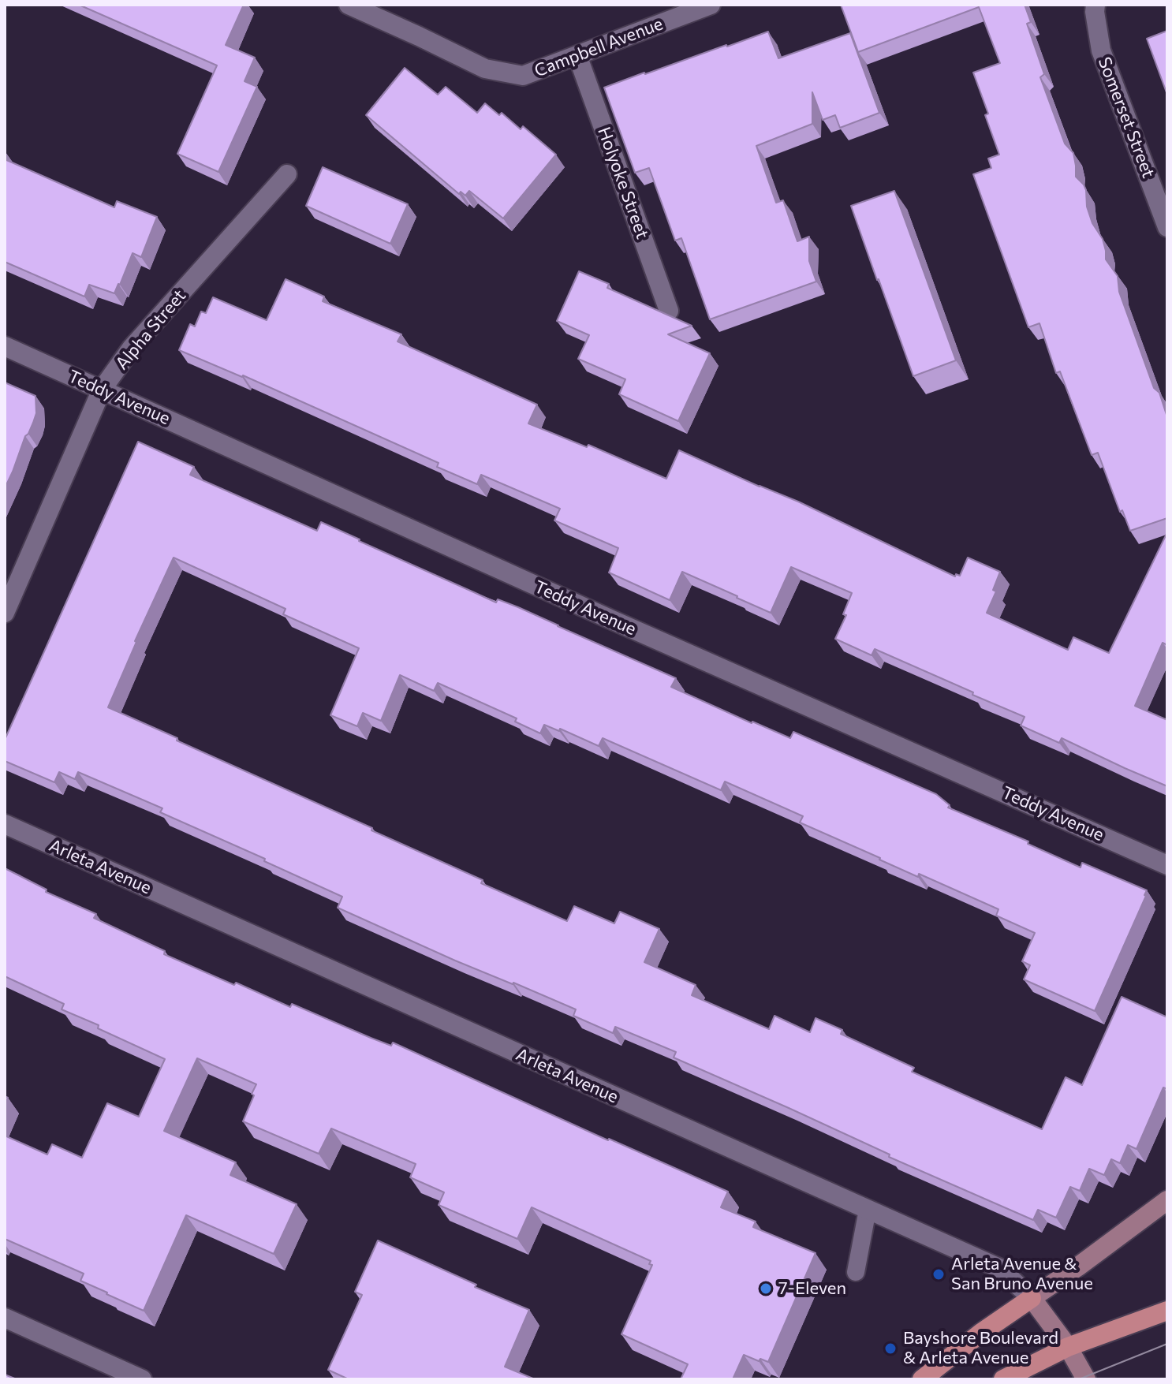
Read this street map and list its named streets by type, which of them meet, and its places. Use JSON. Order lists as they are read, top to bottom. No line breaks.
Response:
{"streets":{"main road":["Arleta Avenue"],"street":["Campbell Avenue","Somerset Street","Holyoke Street","Alpha Street","Teddy Avenue"]},"crossings":[["Campbell Avenue","Holyoke Street"],["Alpha Street","Teddy Avenue"]],"places":["Arleta Avenue & San Bruno Avenue","7-Eleven","Bayshore Boulevard & Arleta Avenue"]}
